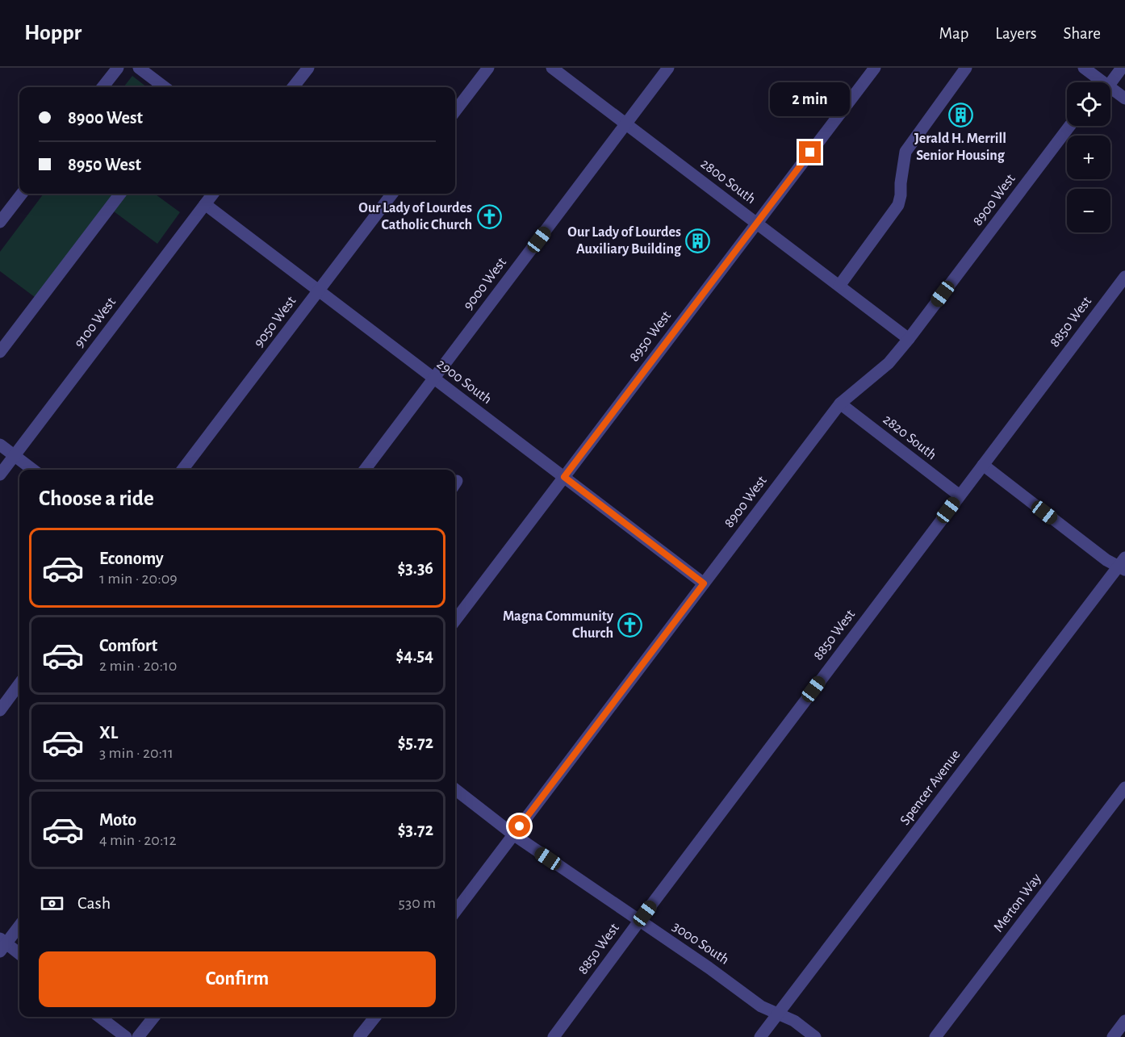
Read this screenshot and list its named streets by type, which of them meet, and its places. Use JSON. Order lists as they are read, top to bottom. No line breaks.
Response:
{"streets":{"street":["2800 South","8900 West","9000 West","9050 West","8850 West","9100 West","8950 West","2900 South","2820 South","Spencer Avenue","Merton Way","3000 South"]},"crossings":[["2800 South","8900 West"],["2800 South","9000 West"],["2800 South","8950 West"],["8900 West","2900 South"],["8900 West","2820 South"],["8900 West","3000 South"],["9000 West","2900 South"],["9050 West","2900 South"],["8850 West","2820 South"],["8850 West","3000 South"],["9100 West","2900 South"],["8950 West","2900 South"],["Spencer Avenue","3000 South"]],"places":{"building":["Jerald H. Merrill Senior Housing","Our Lady of Lourdes Auxiliary Building"],"church":["Our Lady of Lourdes Catholic Church","Magna Community Church"]},"page":{"header":"Hoppr","nav":["Map","Layers","Share"],"map_buttons":["+","−"],"bubble":"2 min","banner":["8900 West","8950 West"],"heading":"Choose a ride","list":[{"name":"Economy","note":"1 min · 20:09","value":"$3.36"},{"name":"Comfort","note":"2 min · 20:10","value":"$4.54"},{"name":"XL","note":"3 min · 20:11","value":"$5.72"},{"name":"Moto","note":"4 min · 20:12","value":"$3.72"}],"pay":["Cash","530 m"],"buttons":"Confirm"}}
